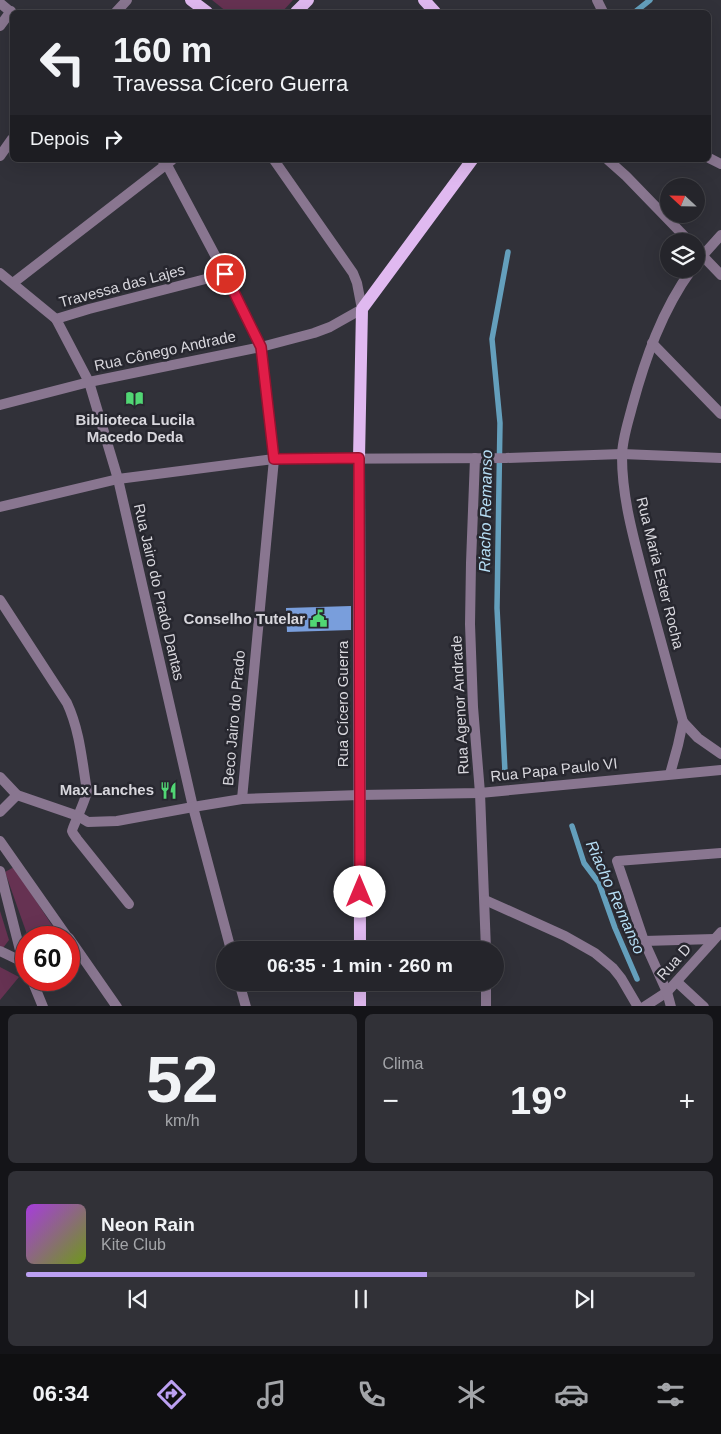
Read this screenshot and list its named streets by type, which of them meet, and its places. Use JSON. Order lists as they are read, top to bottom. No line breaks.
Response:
{"streets":{"main road":["Rua Cícero Guerra"],"street":["Travessa das Lajes","Rua Cônego Andrade","Rua Maria Ester Rocha","Rua Jairo do Prado Dantas","Rua Agenor Andrade","Beco Jairo do Prado","Rua Papa Paulo VI","Rua D"]},"crossings":[["Travessa das Lajes","Rua Jairo do Prado Dantas"],["Travessa das Lajes","Beco Jairo do Prado"],["Rua Cônego Andrade","Rua Jairo do Prado Dantas"],["Rua Cônego Andrade","Rua Cícero Guerra"],["Rua Cônego Andrade","Beco Jairo do Prado"],["Rua Maria Ester Rocha","Rua Papa Paulo VI"],["Rua Jairo do Prado Dantas","Rua Papa Paulo VI"],["Rua Cícero Guerra","Rua Papa Paulo VI"],["Rua Agenor Andrade","Rua Papa Paulo VI"],["Beco Jairo do Prado","Rua Papa Paulo VI"]],"water":["Riacho Remanso"],"places":{"library":["Biblioteca Lucila Macedo Deda"],"public building":["Conselho Tutelar"],"restaurant":["Max Lanches"]},"north":"left","page":{"turn":["160 m","Travessa Cícero Guerra"],"then":"Depois","limit":"60","trip":"06:35 · 1 min · 260 m","tile":[["52","km/h"],"Clima"],"heat":["−","19°","+"],"song":["Neon Rain","Kite Club"],"tabs":"06:34"}}
